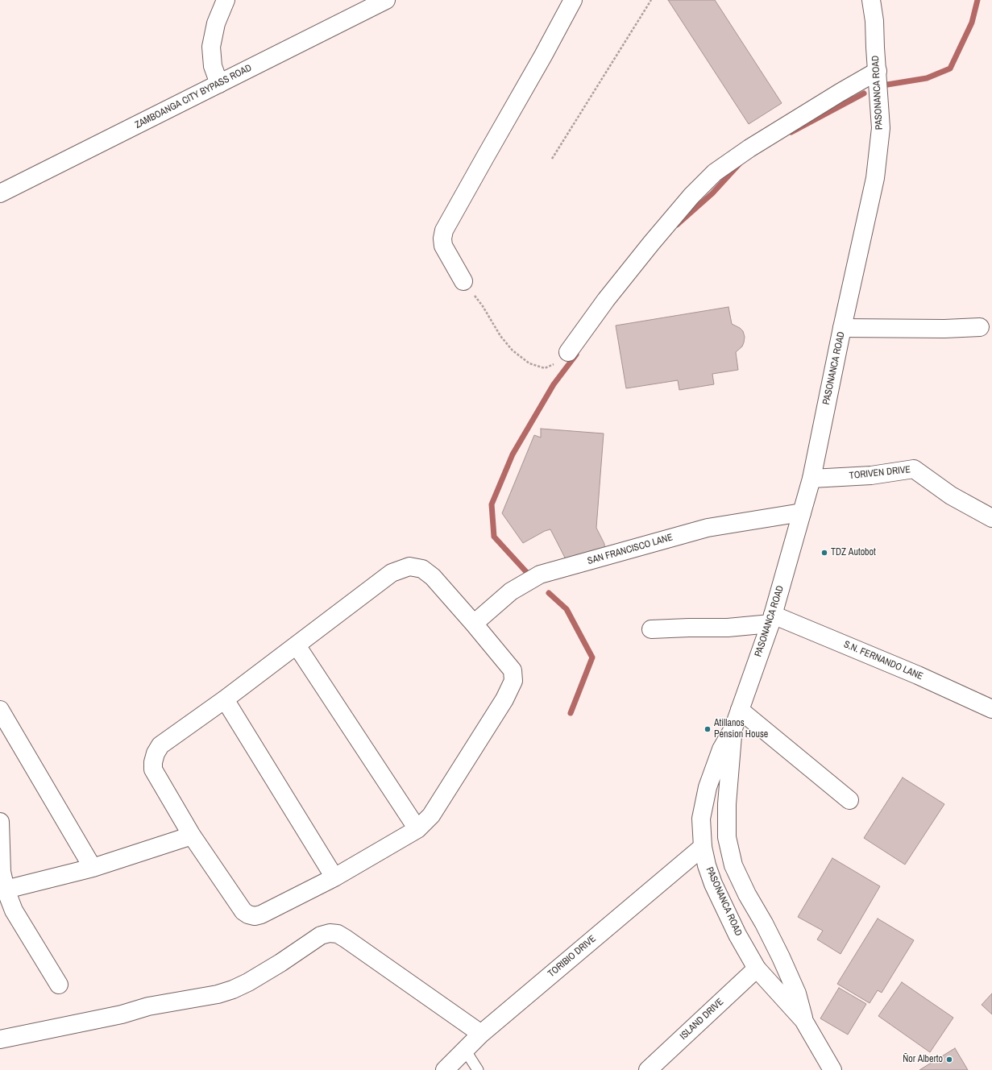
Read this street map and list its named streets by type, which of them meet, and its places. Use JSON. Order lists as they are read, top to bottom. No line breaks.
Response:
{"streets":{"street":["PASONANCA ROAD","ZAMBOANGA CITY BYPASS ROAD","TORIVEN DRIVE","SAN FRANCISCO LANE","S.N. FERNANDO LANE","TORIBIO DRIVE","ISLAND DRIVE"]},"crossings":[["PASONANCA ROAD","TORIVEN DRIVE"],["PASONANCA ROAD","SAN FRANCISCO LANE"],["PASONANCA ROAD","S.N. FERNANDO LANE"],["PASONANCA ROAD","TORIBIO DRIVE"],["PASONANCA ROAD","ISLAND DRIVE"]],"places":["TDZ Autobot","Atillanos Pension House","Ñor Alberto"]}
